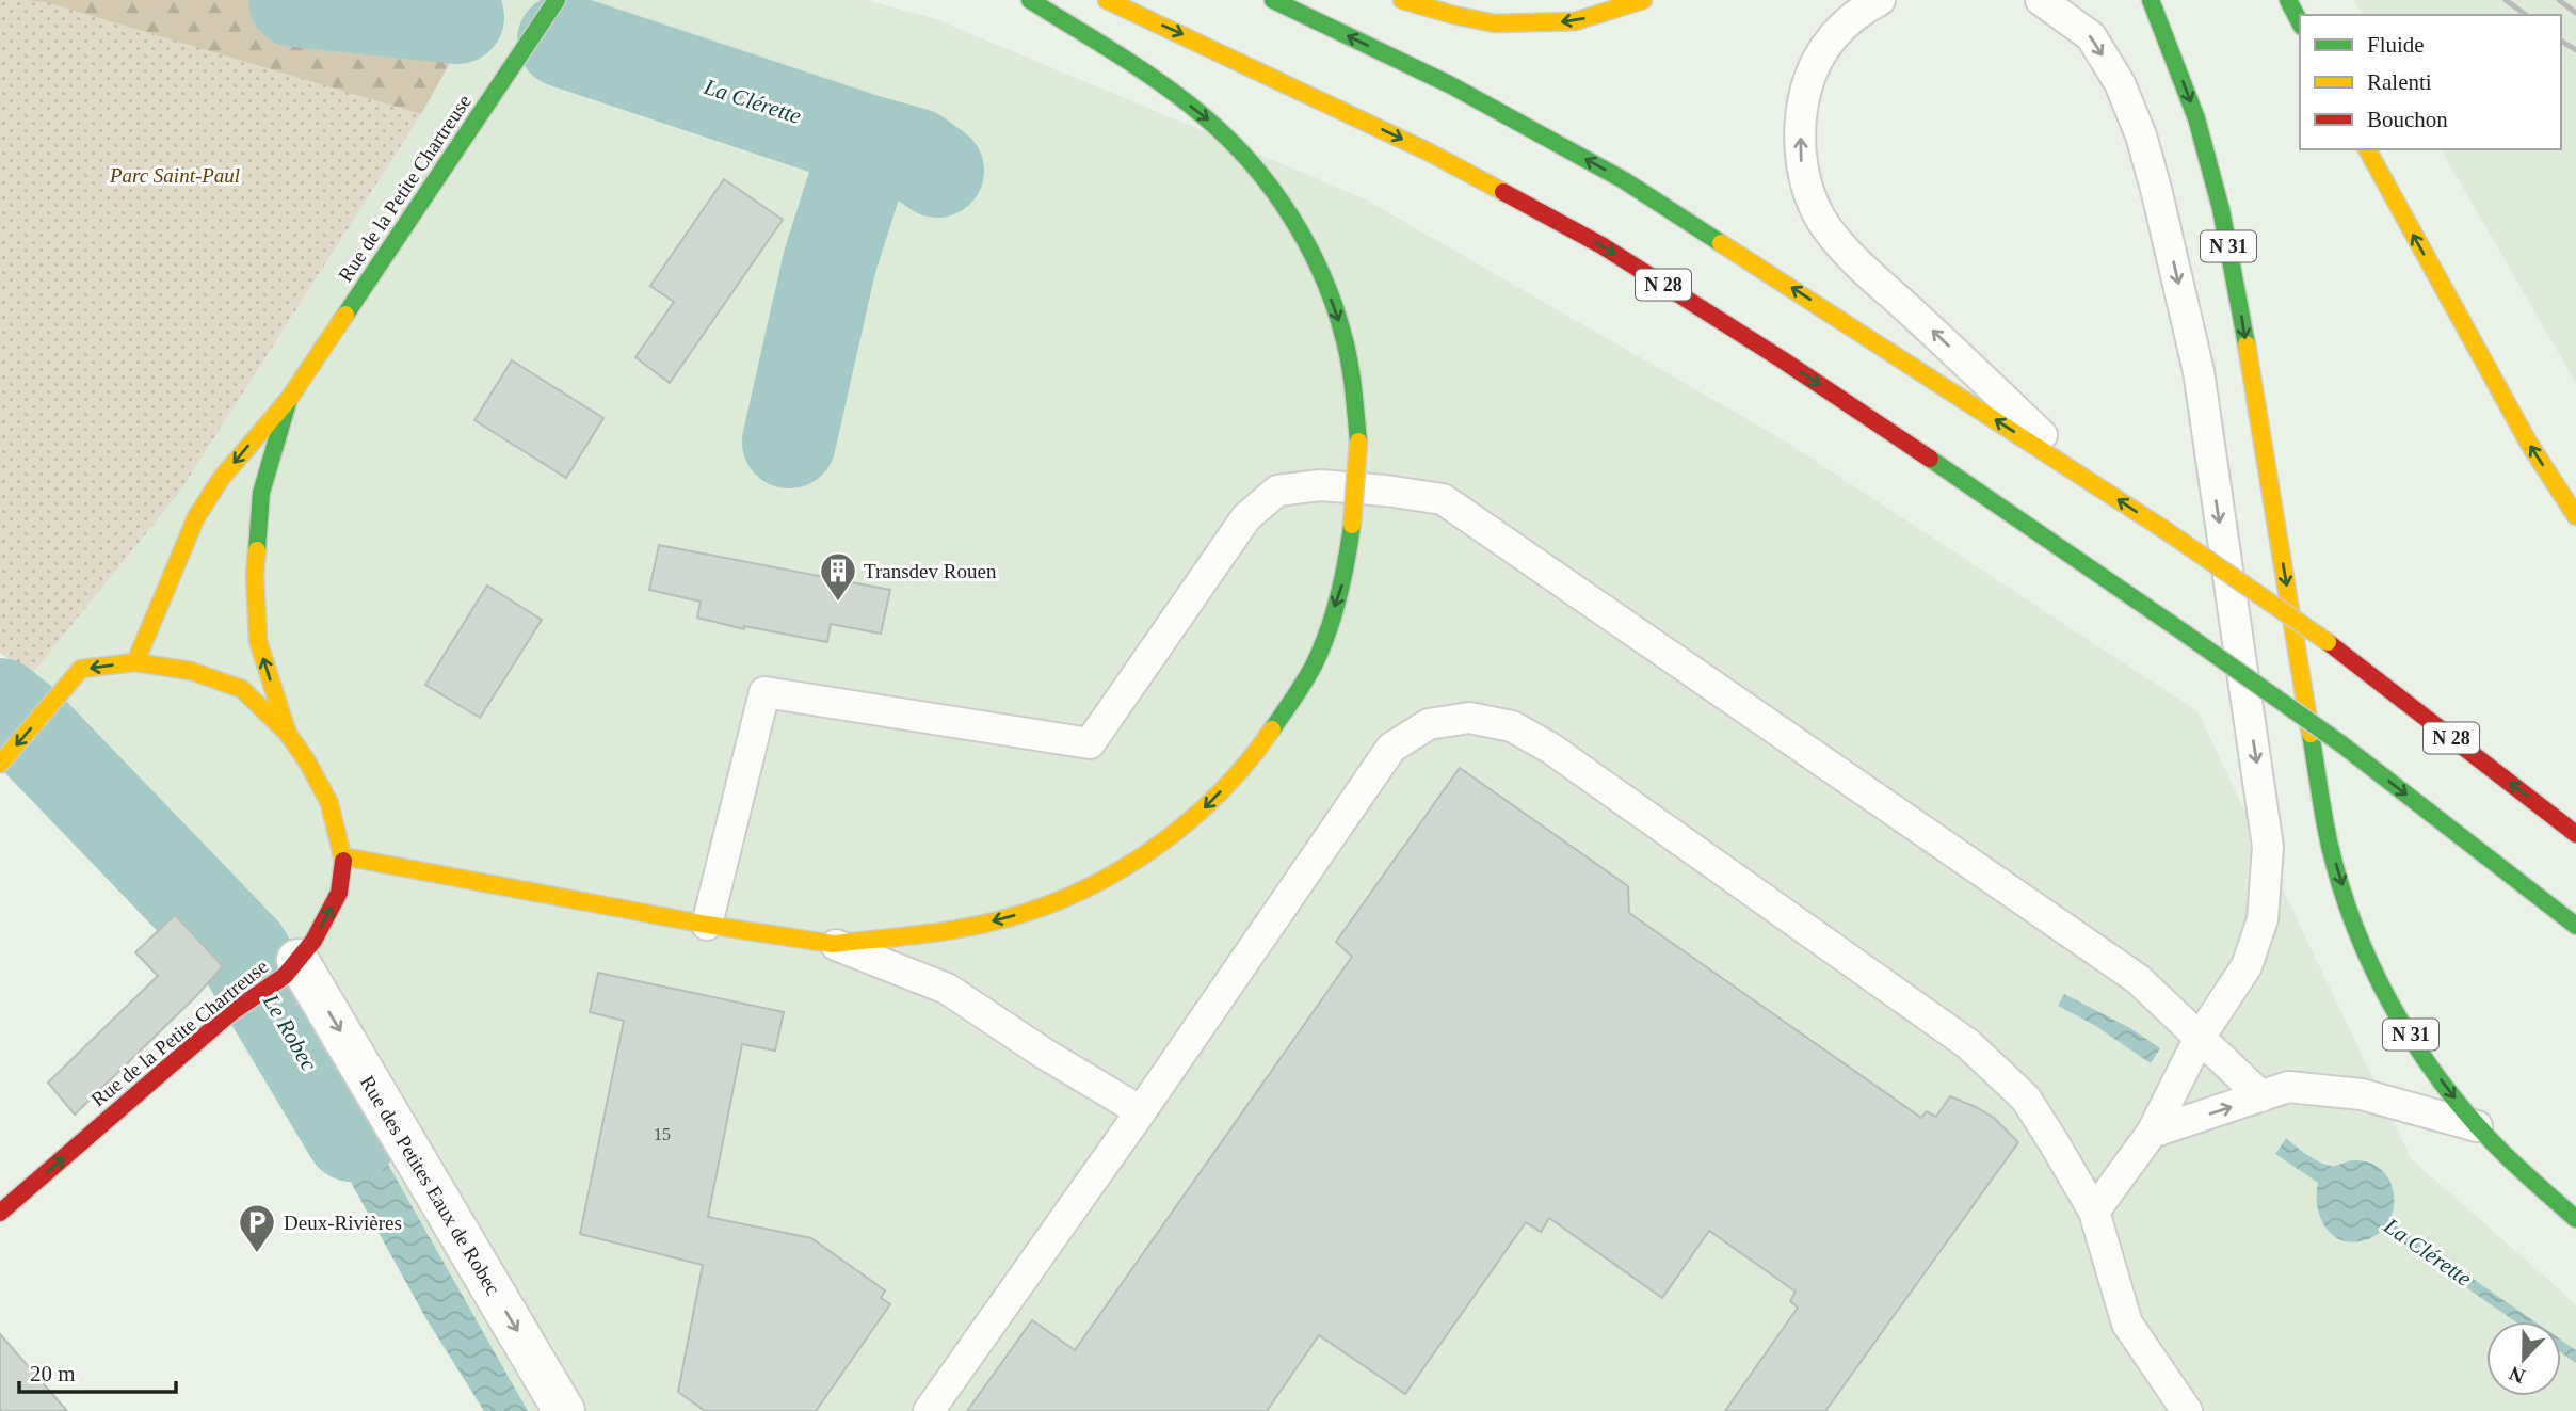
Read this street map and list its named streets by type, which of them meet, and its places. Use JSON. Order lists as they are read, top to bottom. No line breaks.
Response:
{"streets":{"main road":["Rue de la Petite Chartreuse","N 31","N 28"],"street":["Rue des Petites Eaux de Robec"]},"crossings":[["Rue de la Petite Chartreuse","Rue des Petites Eaux de Robec"]],"one_way":["Rue des Petites Eaux de Robec"],"water":["La Clérette","Le Robec"],"parks":["Parc Saint-Paul"],"places":{"building":["Transdev Rouen"],"parking":["Deux-Rivières"]},"house_numbers":["15"],"legend":["Fluide","Ralenti","Bouchon"],"scale_bar":"20 m","north":"bottom"}
